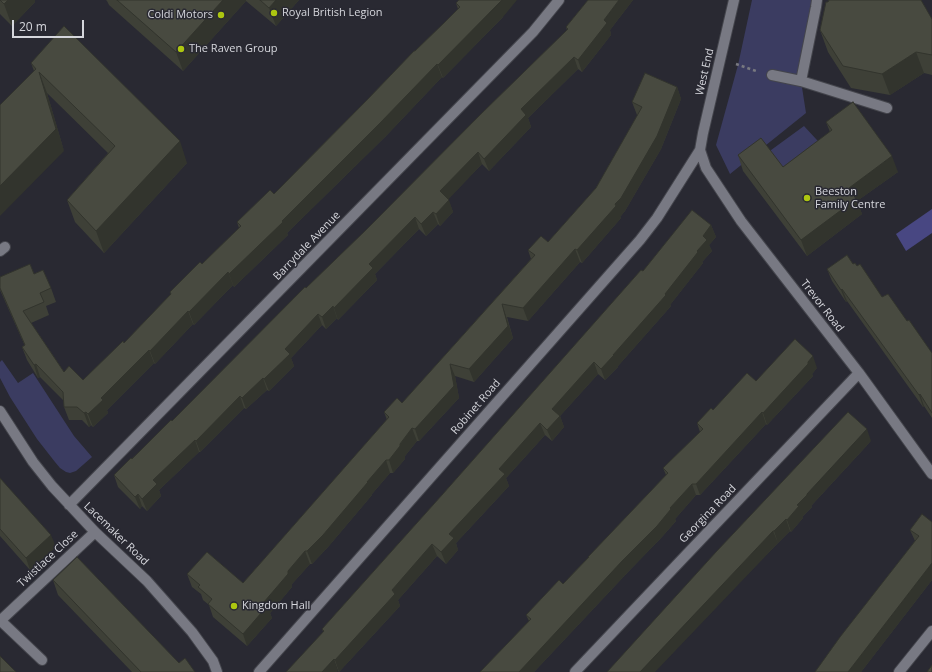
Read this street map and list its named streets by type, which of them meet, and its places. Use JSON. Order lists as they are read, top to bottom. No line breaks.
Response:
{"streets":{"street":["West End","Barrydale Avenue","Trevor Road","Robinet Road","Georgina Road","Lacemaker Road","Twistlace Close"]},"crossings":[["West End","Trevor Road"],["West End","Robinet Road"],["Barrydale Avenue","Lacemaker Road"],["Trevor Road","Robinet Road"],["Trevor Road","Georgina Road"],["Lacemaker Road","Twistlace Close"]],"places":["Royal British Legion","Coldi Motors","The Raven Group","Beeston Family Centre","Kingdom Hall"],"scale_bar":"20 m"}
